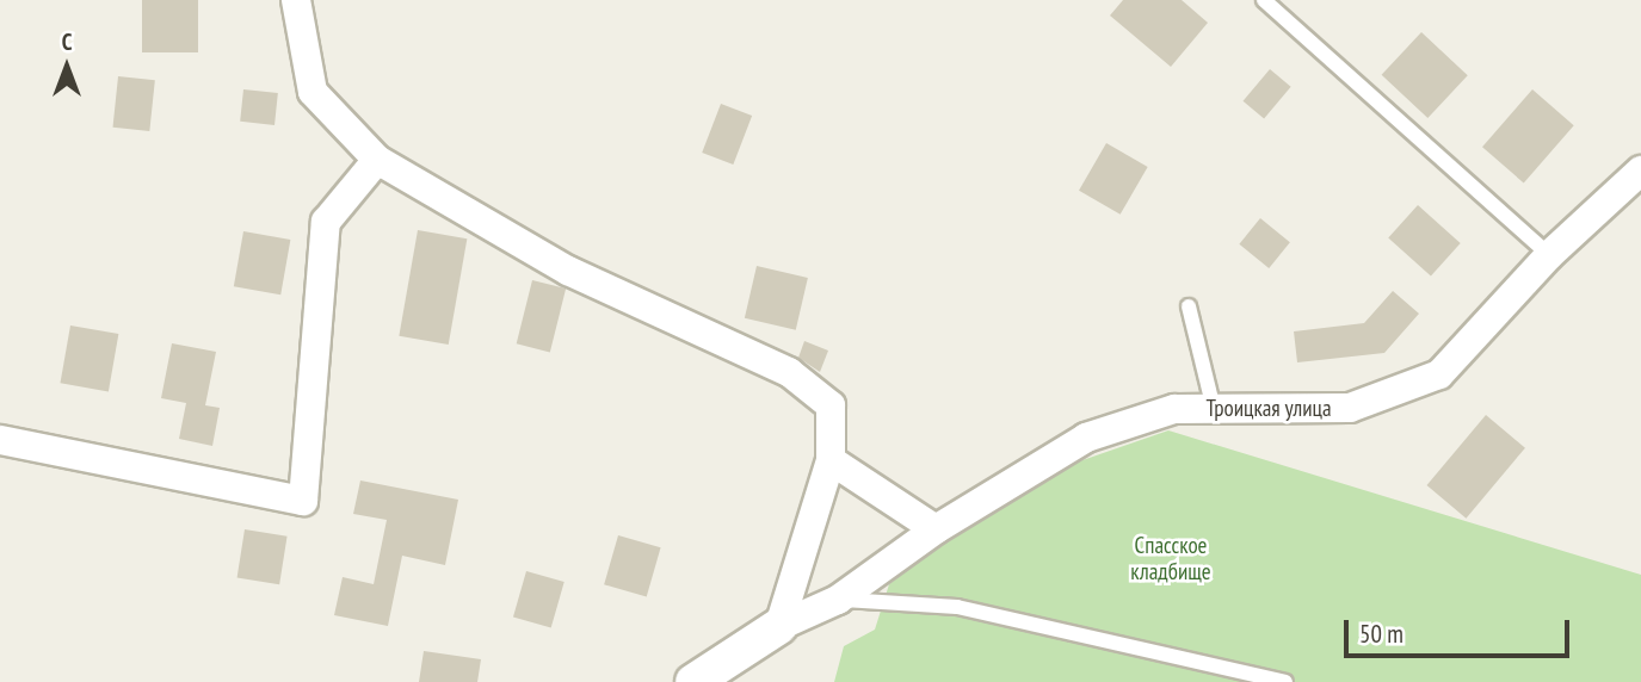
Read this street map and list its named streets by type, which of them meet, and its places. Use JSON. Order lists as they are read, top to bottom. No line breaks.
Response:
{"streets":{"street":["Троицкая улица"]},"parks":["Спасское кладбище"],"scale_bar":"50 m","north":"top"}
